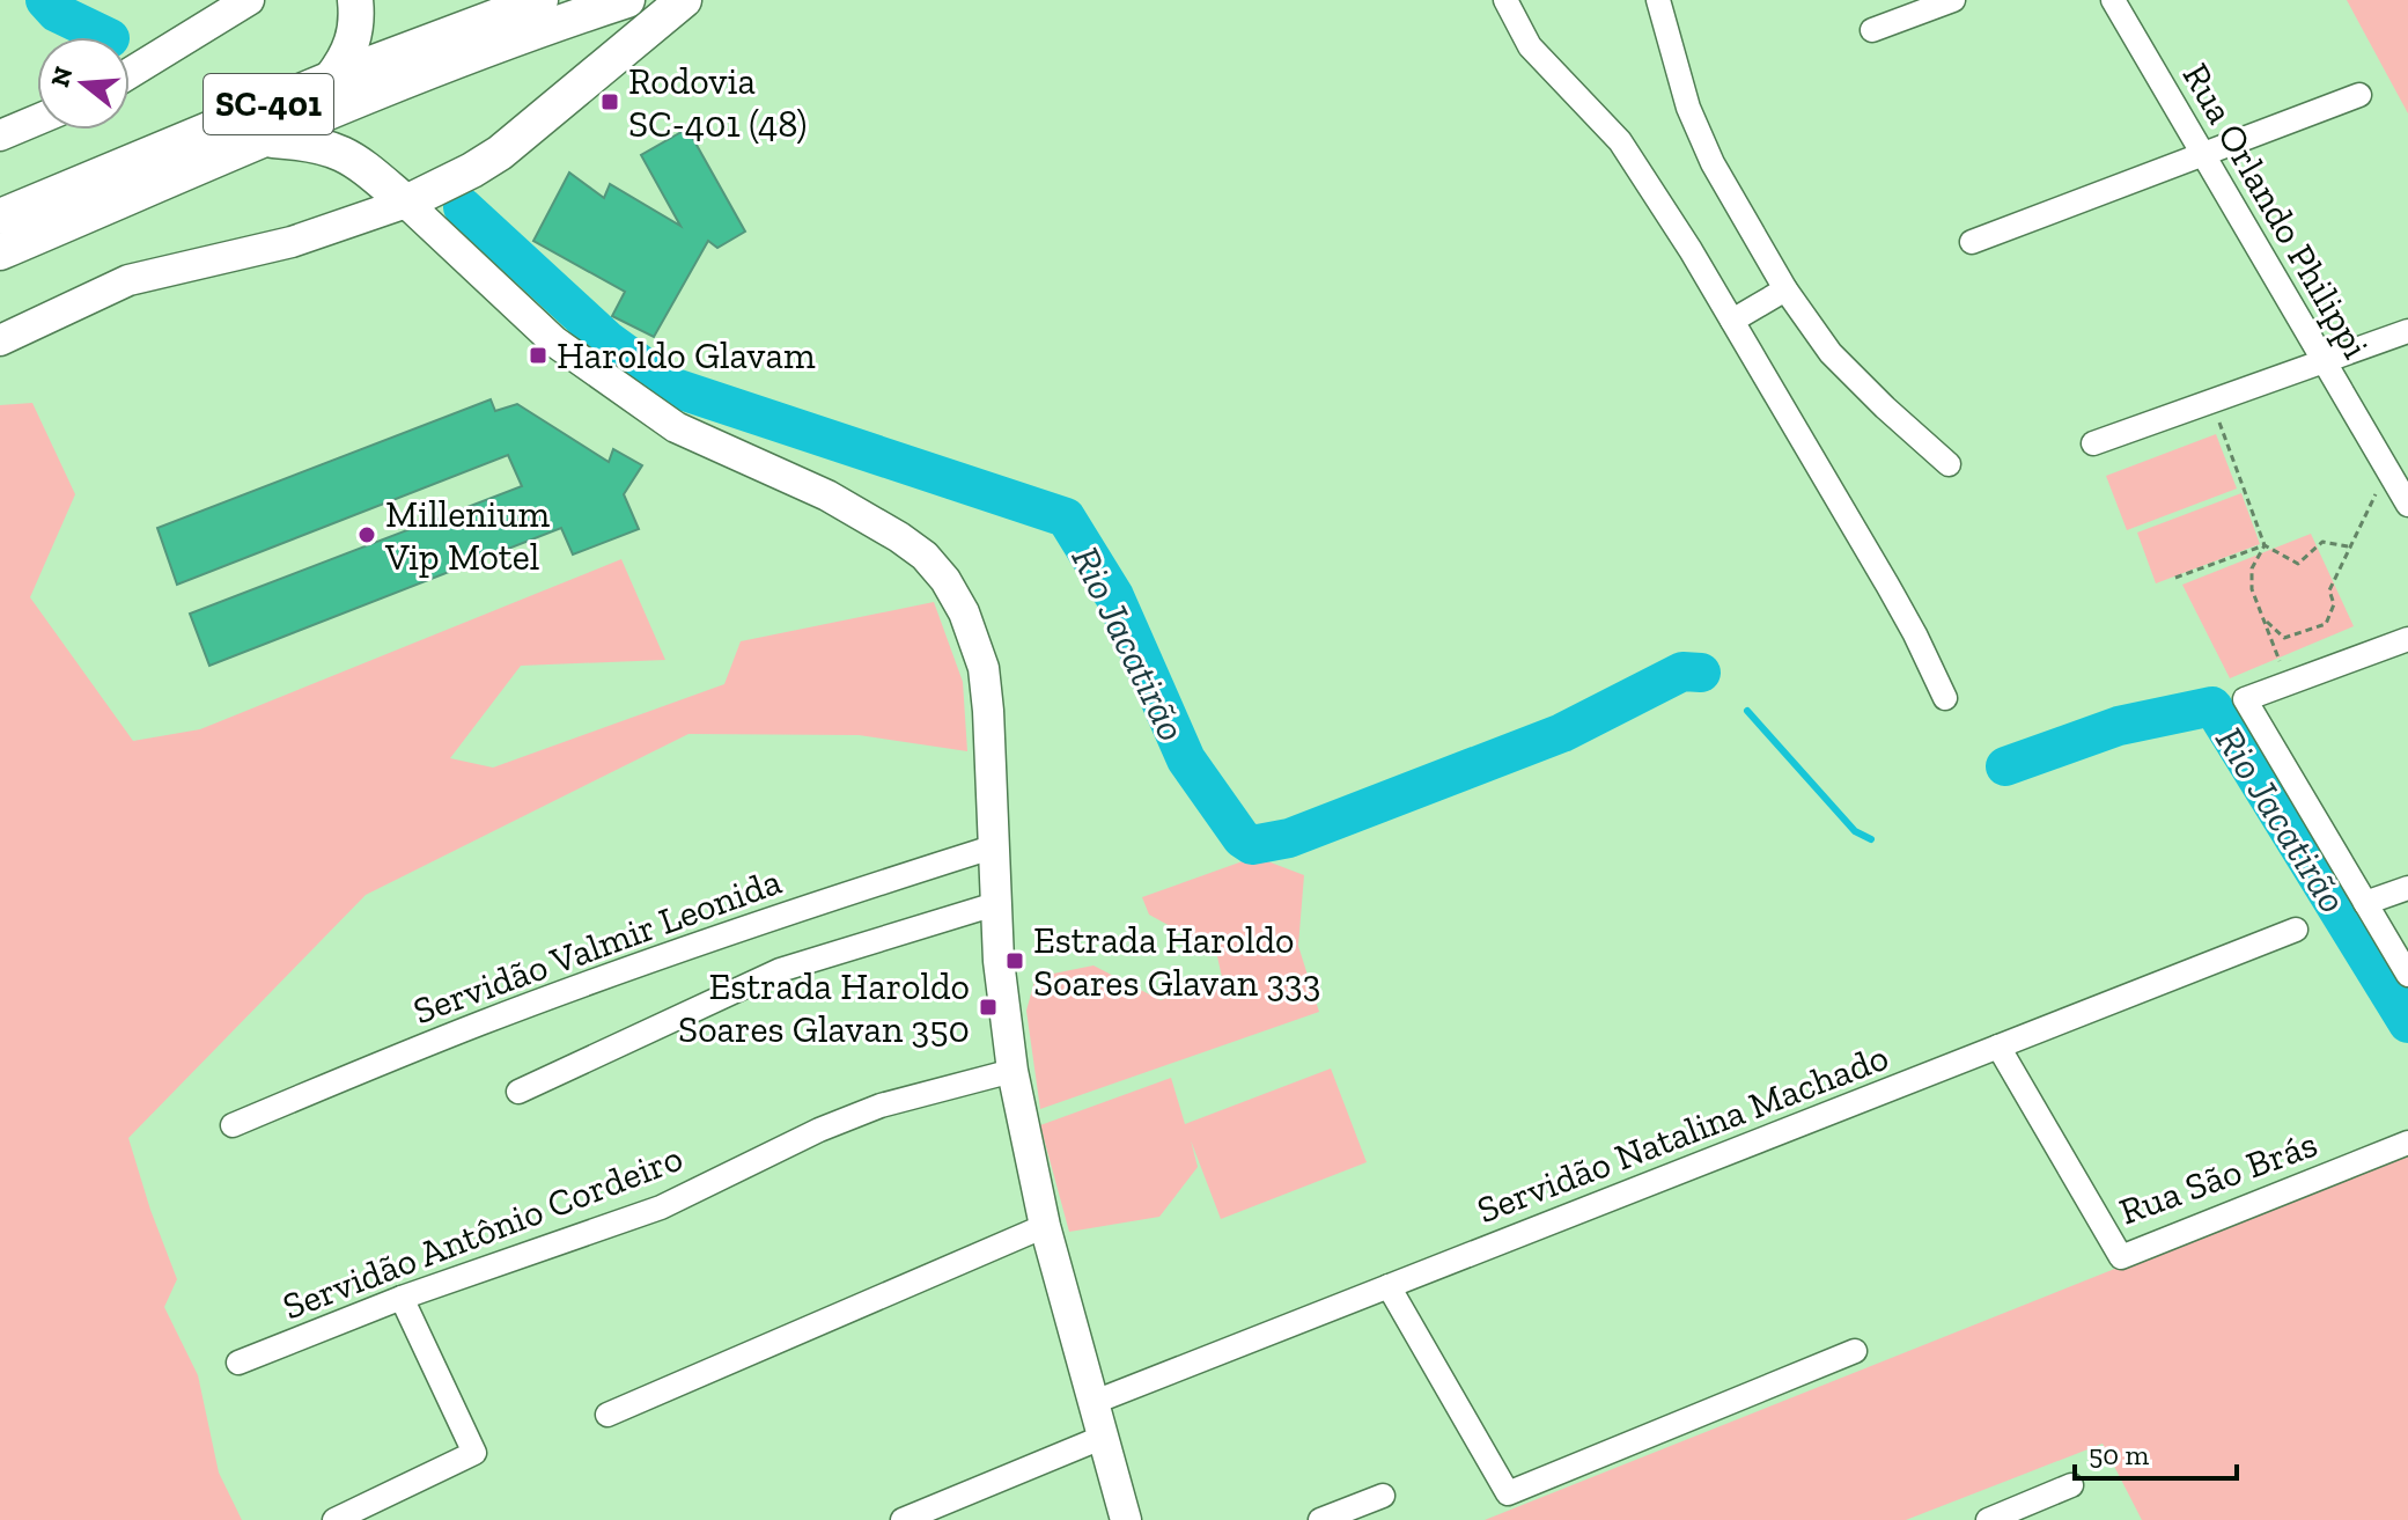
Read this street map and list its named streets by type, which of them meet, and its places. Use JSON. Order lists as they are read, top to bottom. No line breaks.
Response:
{"streets":{"highway":["SC-401"],"street":["Rua Orlando Philippi","Servidão Valmir Leonida","Servidão Natalina Machado","Rua São Brás","Servidão Antônio Cordeiro"]},"crossings":[["Servidão Natalina Machado","Rua São Brás"]],"water":["Rio Jacatirão"],"places":{"transit":["Rodovia SC-401 (48)","Haroldo Glavam","Estrada Haroldo Soares Glavan 333","Estrada Haroldo Soares Glavan 350"],"other":["Millenium Vip Motel"]},"scale_bar":"50 m","north":"left"}
